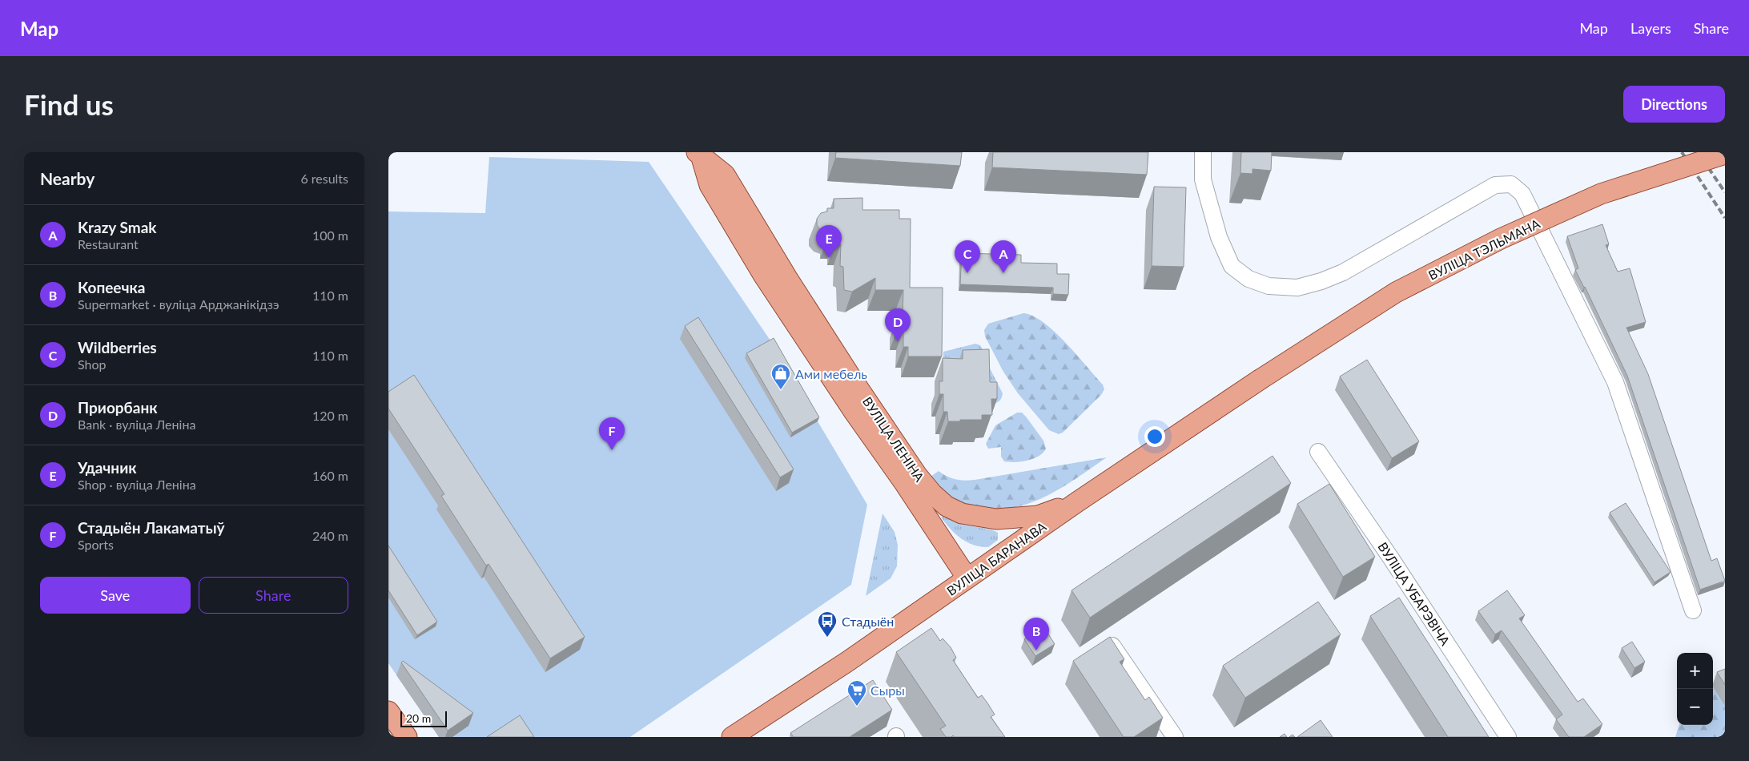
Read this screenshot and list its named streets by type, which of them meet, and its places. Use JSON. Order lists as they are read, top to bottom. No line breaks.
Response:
{"streets":{"main road":["ВУЛІЦА ТЭЛЬМАНА","ВУЛІЦА ЛЕНІНА","ВУЛІЦА БАРАНАВА"],"street":["ВУЛІЦА УБАРЭВІЧА"]},"crossings":[["ВУЛІЦА ТЭЛЬМАНА","ВУЛІЦА БАРАНАВА"],["ВУЛІЦА ЛЕНІНА","ВУЛІЦА БАРАНАВА"]],"places":{"shop":["Ами мебель"],"bus stop":["Стадыён"],"supermarket":["Сыры"]},"scale_bar":"20 m","page":{"header":"Map","nav":["Map","Layers","Share"],"buttons":["Directions",["Save","Share"]],"title":"Find us","heading":["Nearby","6 results"],"list":[{"mark":"A","name":"Krazy Smak","note":"Restaurant","value":"100 m"},{"mark":"B","name":"Копеечка","note":"Supermarket · вуліца Арджанікідзэ","value":"110 m"},{"mark":"C","name":"Wildberries","note":"Shop","value":"110 m"},{"mark":"D","name":"Приорбанк","note":"Bank · вуліца Леніна","value":"120 m"},{"mark":"E","name":"Удачник","note":"Shop · вуліца Леніна","value":"160 m"},{"mark":"F","name":"Стадыён Лакаматыў","note":"Sports","value":"240 m"}],"pins":["E","A","C","D","F","B"],"map_buttons":["+","−"],"scale":"20 m"}}
